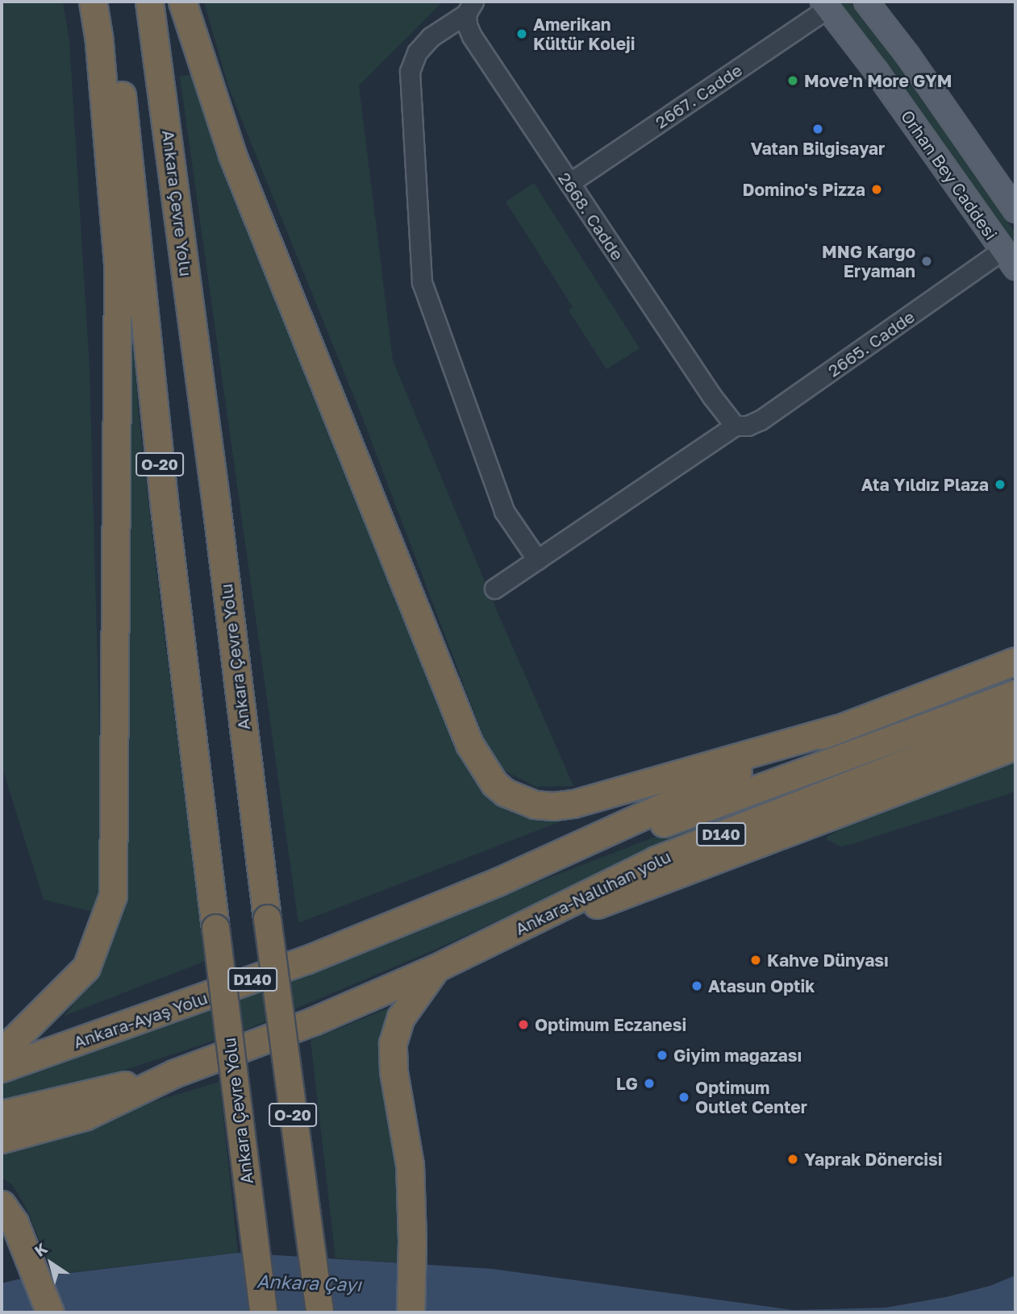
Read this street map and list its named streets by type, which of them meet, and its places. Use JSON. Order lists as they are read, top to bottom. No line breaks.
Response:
{"streets":{"highway":["Ankara Çevre Yolu","O-20","D140","Ankara-Nallıhan yolu","Ankara-Ayaş Yolu"],"main road":["Orhan Bey Caddesi"],"street":["2667. Cadde","2668. Cadde","2665. Cadde"]},"crossings":[["2667. Cadde","Orhan Bey Caddesi"],["2667. Cadde","2668. Cadde"],["Orhan Bey Caddesi","2665. Cadde"],["2668. Cadde","2665. Cadde"],["D140","Ankara-Nallıhan yolu"],["Ankara-Nallıhan yolu","Ankara-Ayaş Yolu"]],"water":["Ankara Çayı"],"places":["Amerikan Kültür Koleji","Move'n More GYM","Vatan Bilgisayar","Domino's Pizza","MNG Kargo Eryaman","Ata Yıldız Plaza","Kahve Dünyası","Atasun Optik","Optimum Eczanesi","Giyim mağazası","LG","Optimum Outlet Center","Yaprak Dönercisi"],"north":"top left"}
